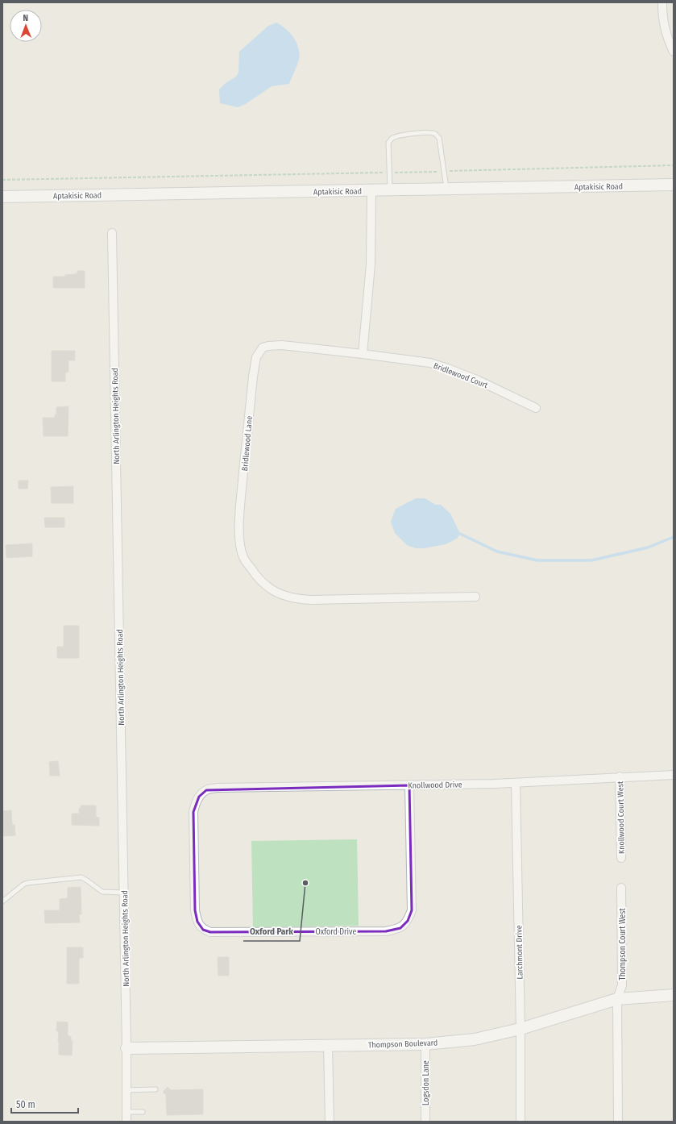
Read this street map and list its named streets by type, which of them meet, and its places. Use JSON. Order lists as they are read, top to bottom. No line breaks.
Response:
{"streets":{"main road":["Aptakisic Road","Thompson Boulevard"],"street":["Bridlewood Court","North Arlington Heights Road","Bridlewood Lane","Knollwood Drive","Knollwood Court West","Oxford Drive","Thompson Court West","Larchmont Drive","Logsdon Lane"]},"crossings":[["Bridlewood Court","Bridlewood Lane"],["North Arlington Heights Road","Thompson Boulevard"],["Knollwood Drive","Knollwood Court West"],["Knollwood Drive","Oxford Drive"],["Knollwood Drive","Larchmont Drive"],["Thompson Court West","Thompson Boulevard"],["Larchmont Drive","Thompson Boulevard"],["Thompson Boulevard","Logsdon Lane"]],"places":["Oxford Park"],"scale_bar":"50 m","north":"top"}
